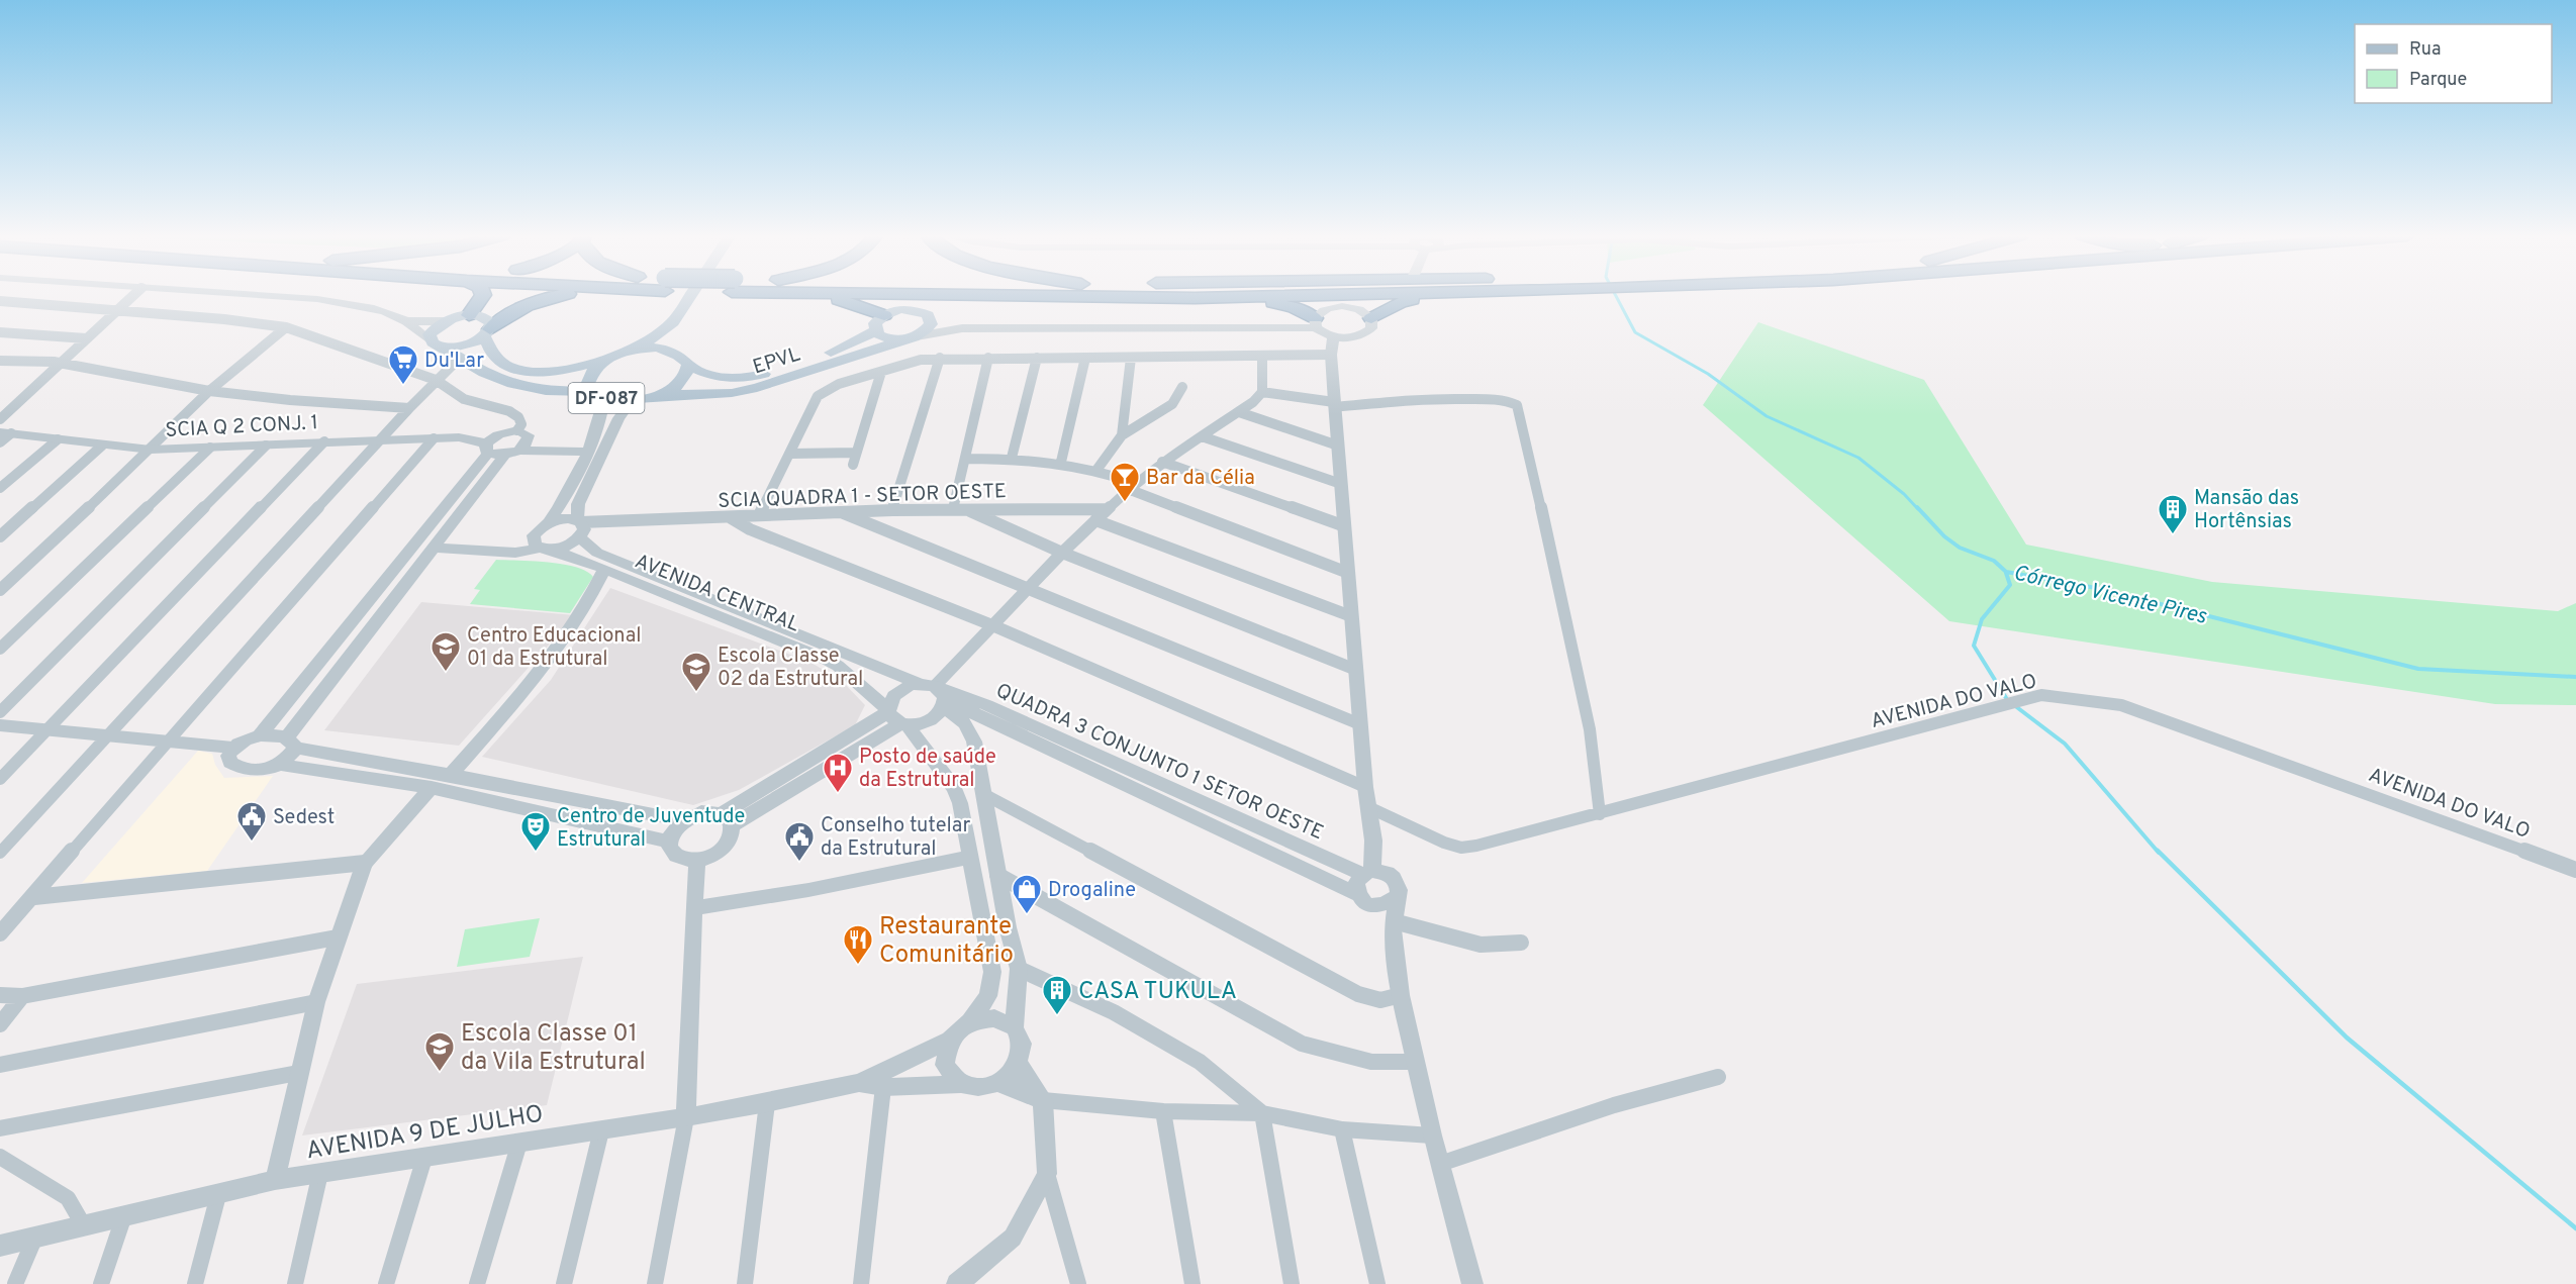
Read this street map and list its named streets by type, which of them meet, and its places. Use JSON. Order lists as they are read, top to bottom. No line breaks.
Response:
{"streets":{"main road":["EPVL","DF-087"],"street":["SCIA Q 2 CONJ. 1","SCIA QUADRA 1 - SETOR OESTE","AVENIDA CENTRAL","AVENIDA DO VALO","QUADRA 3 CONJUNTO 1 SETOR OESTE","AVENIDA 9 DE JULHO"]},"crossings":[["EPVL","DF-087"],["SCIA QUADRA 1 - SETOR OESTE","AVENIDA CENTRAL"],["AVENIDA CENTRAL","QUADRA 3 CONJUNTO 1 SETOR OESTE"],["AVENIDA CENTRAL","AVENIDA 9 DE JULHO"]],"water":["Córrego Vicente Pires"],"places":{"supermarket":["Du'Lar"],"bar":["Bar da Célia"],"building":["Mansão das Hortênsias","CASA TUKULA"],"school or university":["Centro Educacional 01 da Estrutural","Escola Classe 02 da Estrutural","Escola Classe 01 da Vila Estrutural"],"hospital":["Posto de saúde da Estrutural"],"public building":["Sedest","Conselho tutelar da Estrutural"],"theatre":["Centro de Juventude Estrutural"],"shop":["Drogaline"],"restaurant":["Restaurante Comunitário"]},"legend":["Rua","Parque"]}
